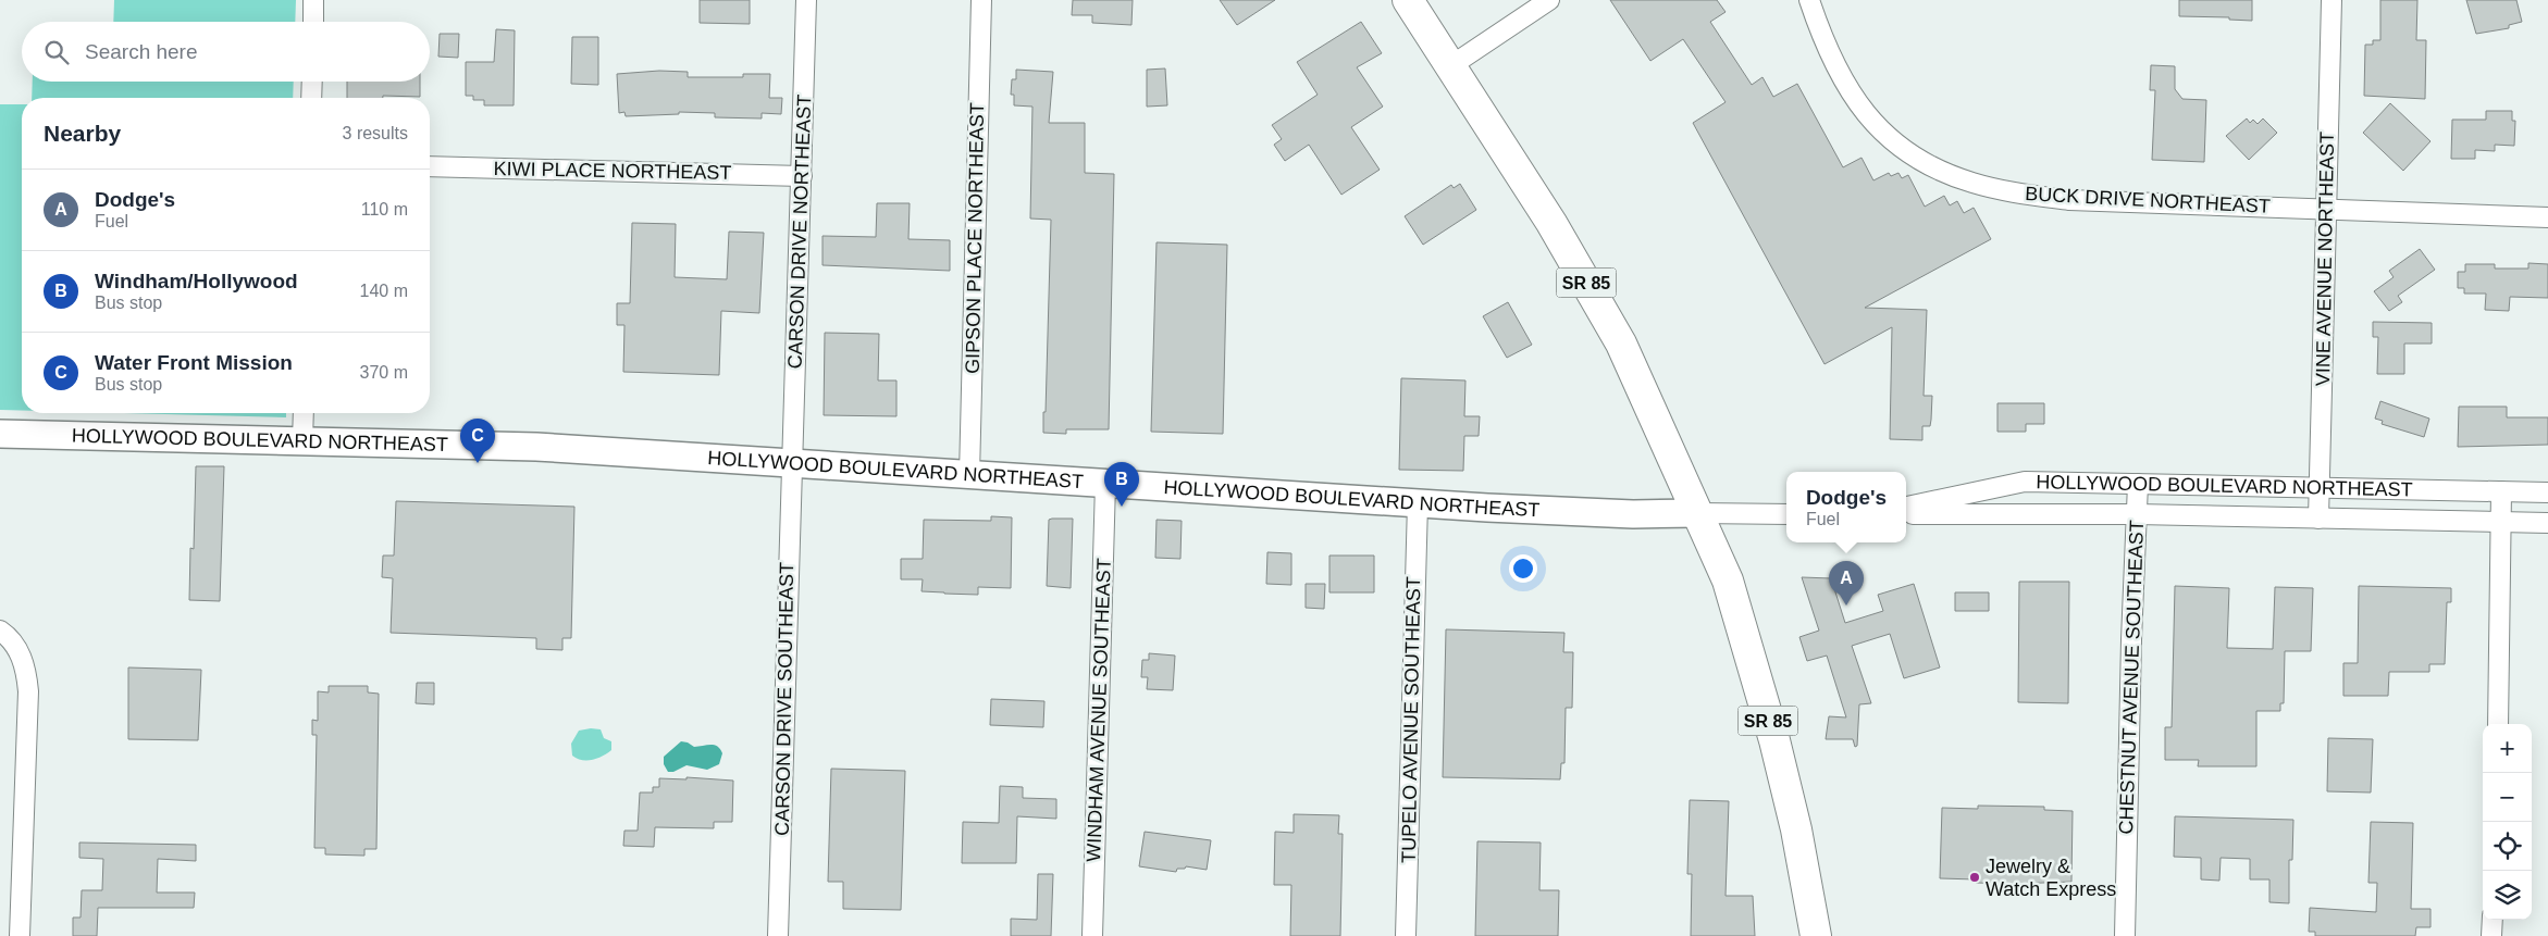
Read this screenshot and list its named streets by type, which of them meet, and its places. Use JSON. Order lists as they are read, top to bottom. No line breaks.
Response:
{"streets":{"highway":["SR 85"],"street":["KIWI PLACE NORTHEAST","BUCK DRIVE NORTHEAST","CARSON DRIVE NORTHEAST","GIPSON PLACE NORTHEAST","VINE AVENUE NORTHEAST","HOLLYWOOD BOULEVARD NORTHEAST","CHESTNUT AVENUE SOUTHEAST","CARSON DRIVE SOUTHEAST","WINDHAM AVENUE SOUTHEAST","TUPELO AVENUE SOUTHEAST"]},"crossings":[["KIWI PLACE NORTHEAST","CARSON DRIVE NORTHEAST"],["BUCK DRIVE NORTHEAST","VINE AVENUE NORTHEAST"],["CARSON DRIVE NORTHEAST","HOLLYWOOD BOULEVARD NORTHEAST"],["CARSON DRIVE NORTHEAST","CARSON DRIVE SOUTHEAST"],["GIPSON PLACE NORTHEAST","HOLLYWOOD BOULEVARD NORTHEAST"],["VINE AVENUE NORTHEAST","HOLLYWOOD BOULEVARD NORTHEAST"],["SR 85","HOLLYWOOD BOULEVARD NORTHEAST"],["HOLLYWOOD BOULEVARD NORTHEAST","CHESTNUT AVENUE SOUTHEAST"],["HOLLYWOOD BOULEVARD NORTHEAST","CARSON DRIVE SOUTHEAST"],["HOLLYWOOD BOULEVARD NORTHEAST","WINDHAM AVENUE SOUTHEAST"],["HOLLYWOOD BOULEVARD NORTHEAST","TUPELO AVENUE SOUTHEAST"]],"places":["Jewelry & Watch Express"],"page":{"search":"Search here","heading":["Nearby","3 results"],"list":[{"mark":"A","name":"Dodge's","note":"Fuel","value":"110 m"},{"mark":"B","name":"Windham/Hollywood","note":"Bus stop","value":"140 m"},{"mark":"C","name":"Water Front Mission","note":"Bus stop","value":"370 m"}],"pins":["C","B","A"],"popup":["Dodge's","Fuel"],"map_buttons":["+","−"]}}
